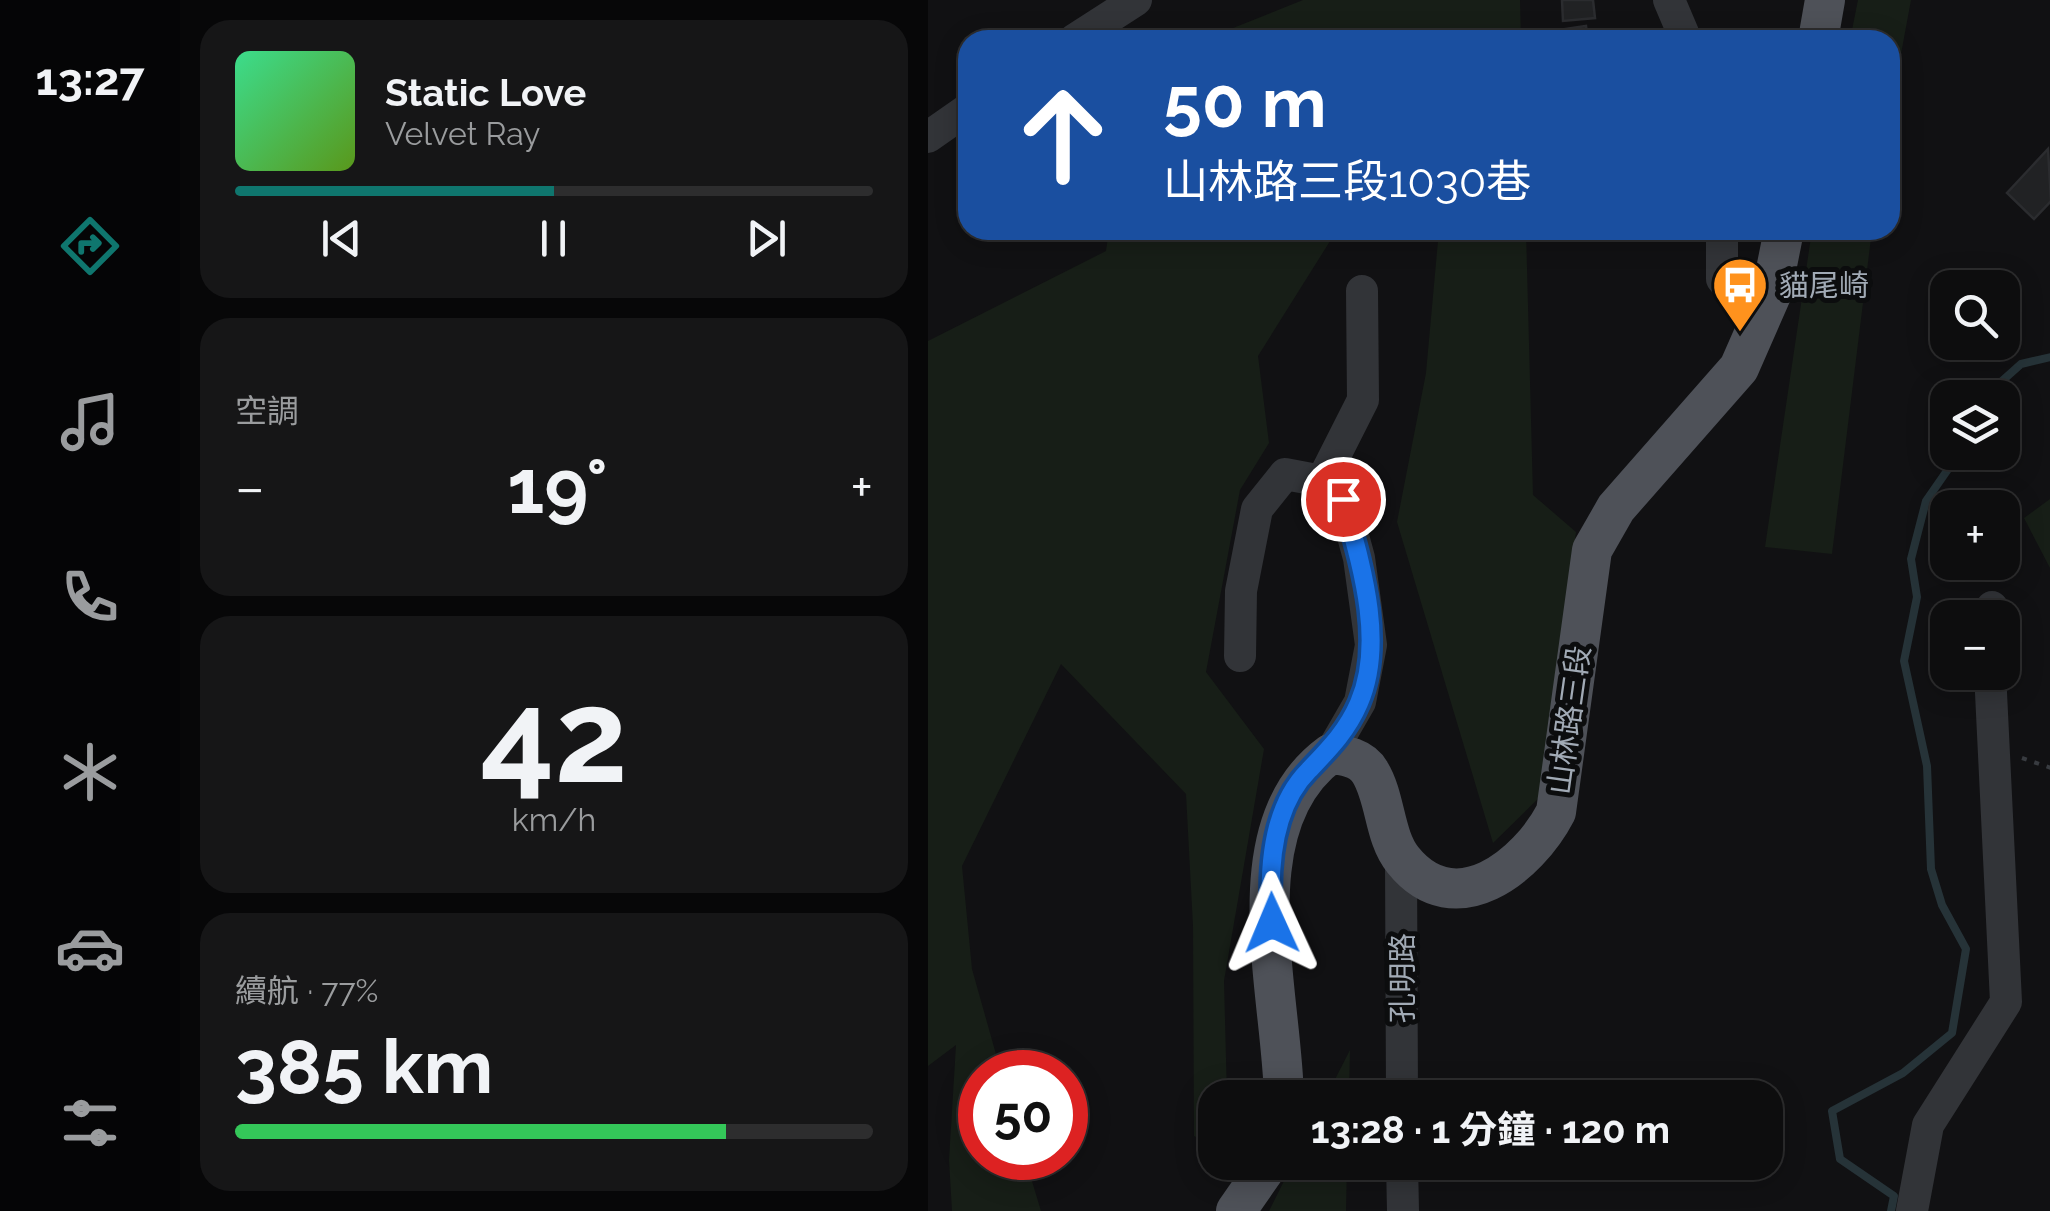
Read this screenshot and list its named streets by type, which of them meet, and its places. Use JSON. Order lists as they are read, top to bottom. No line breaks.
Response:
{"streets":{"main road":["山林路三段"],"street":["孔明路"]},"crossings":[["山林路三段","孔明路"]],"places":{"bus stop":["貓尾崎"]},"page":{"tabs":"13:27","turn":["50 m","山林路三段1030巷"],"song":["Static Love","Velvet Ray"],"map_buttons":["+","−"],"tile":["空調",["42","km/h"],["續航 · 77%","385 km"]],"heat":["−","19°","+"],"limit":"50","trip":"13:28 · 1 分鐘 · 120 m"}}
